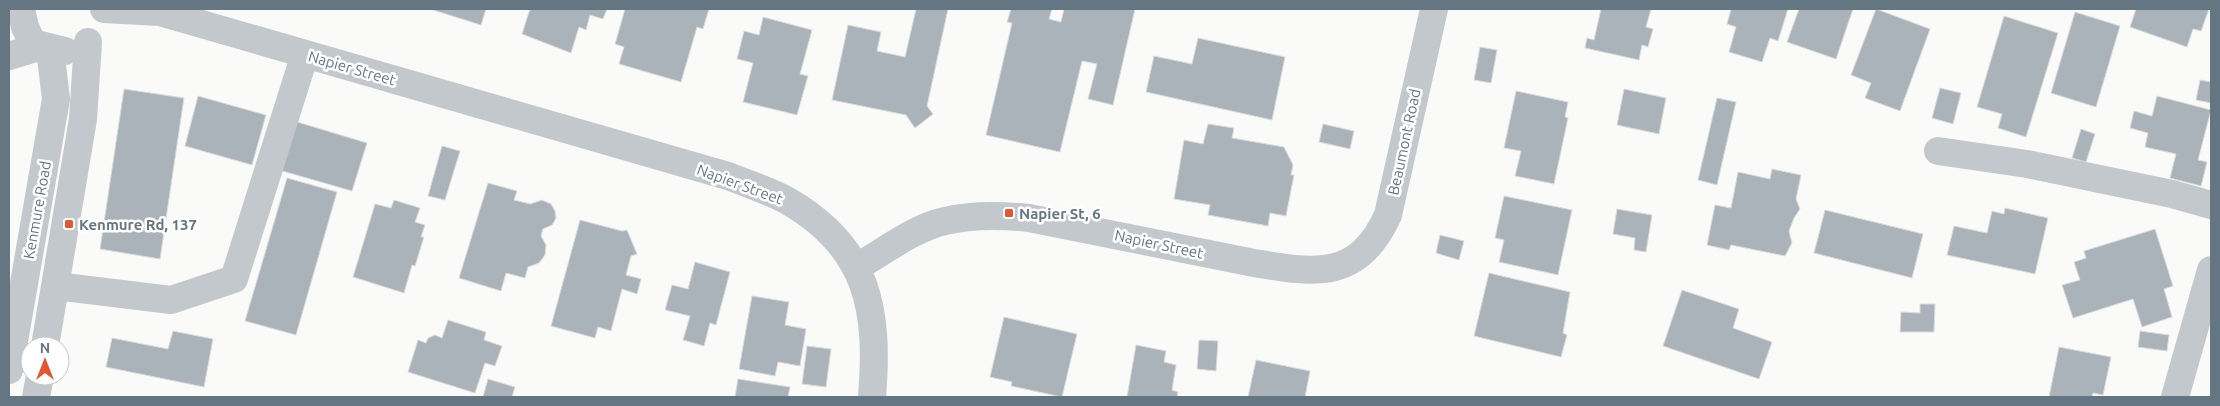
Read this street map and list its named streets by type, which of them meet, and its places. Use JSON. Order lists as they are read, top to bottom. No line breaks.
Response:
{"streets":{"street":["Napier Street","Beaumont Road","Kenmure Road"]},"crossings":[["Napier Street","Beaumont Road"]],"places":{"transit":["Napier St, 6","Kenmure Rd, 137"]},"north":"top"}
